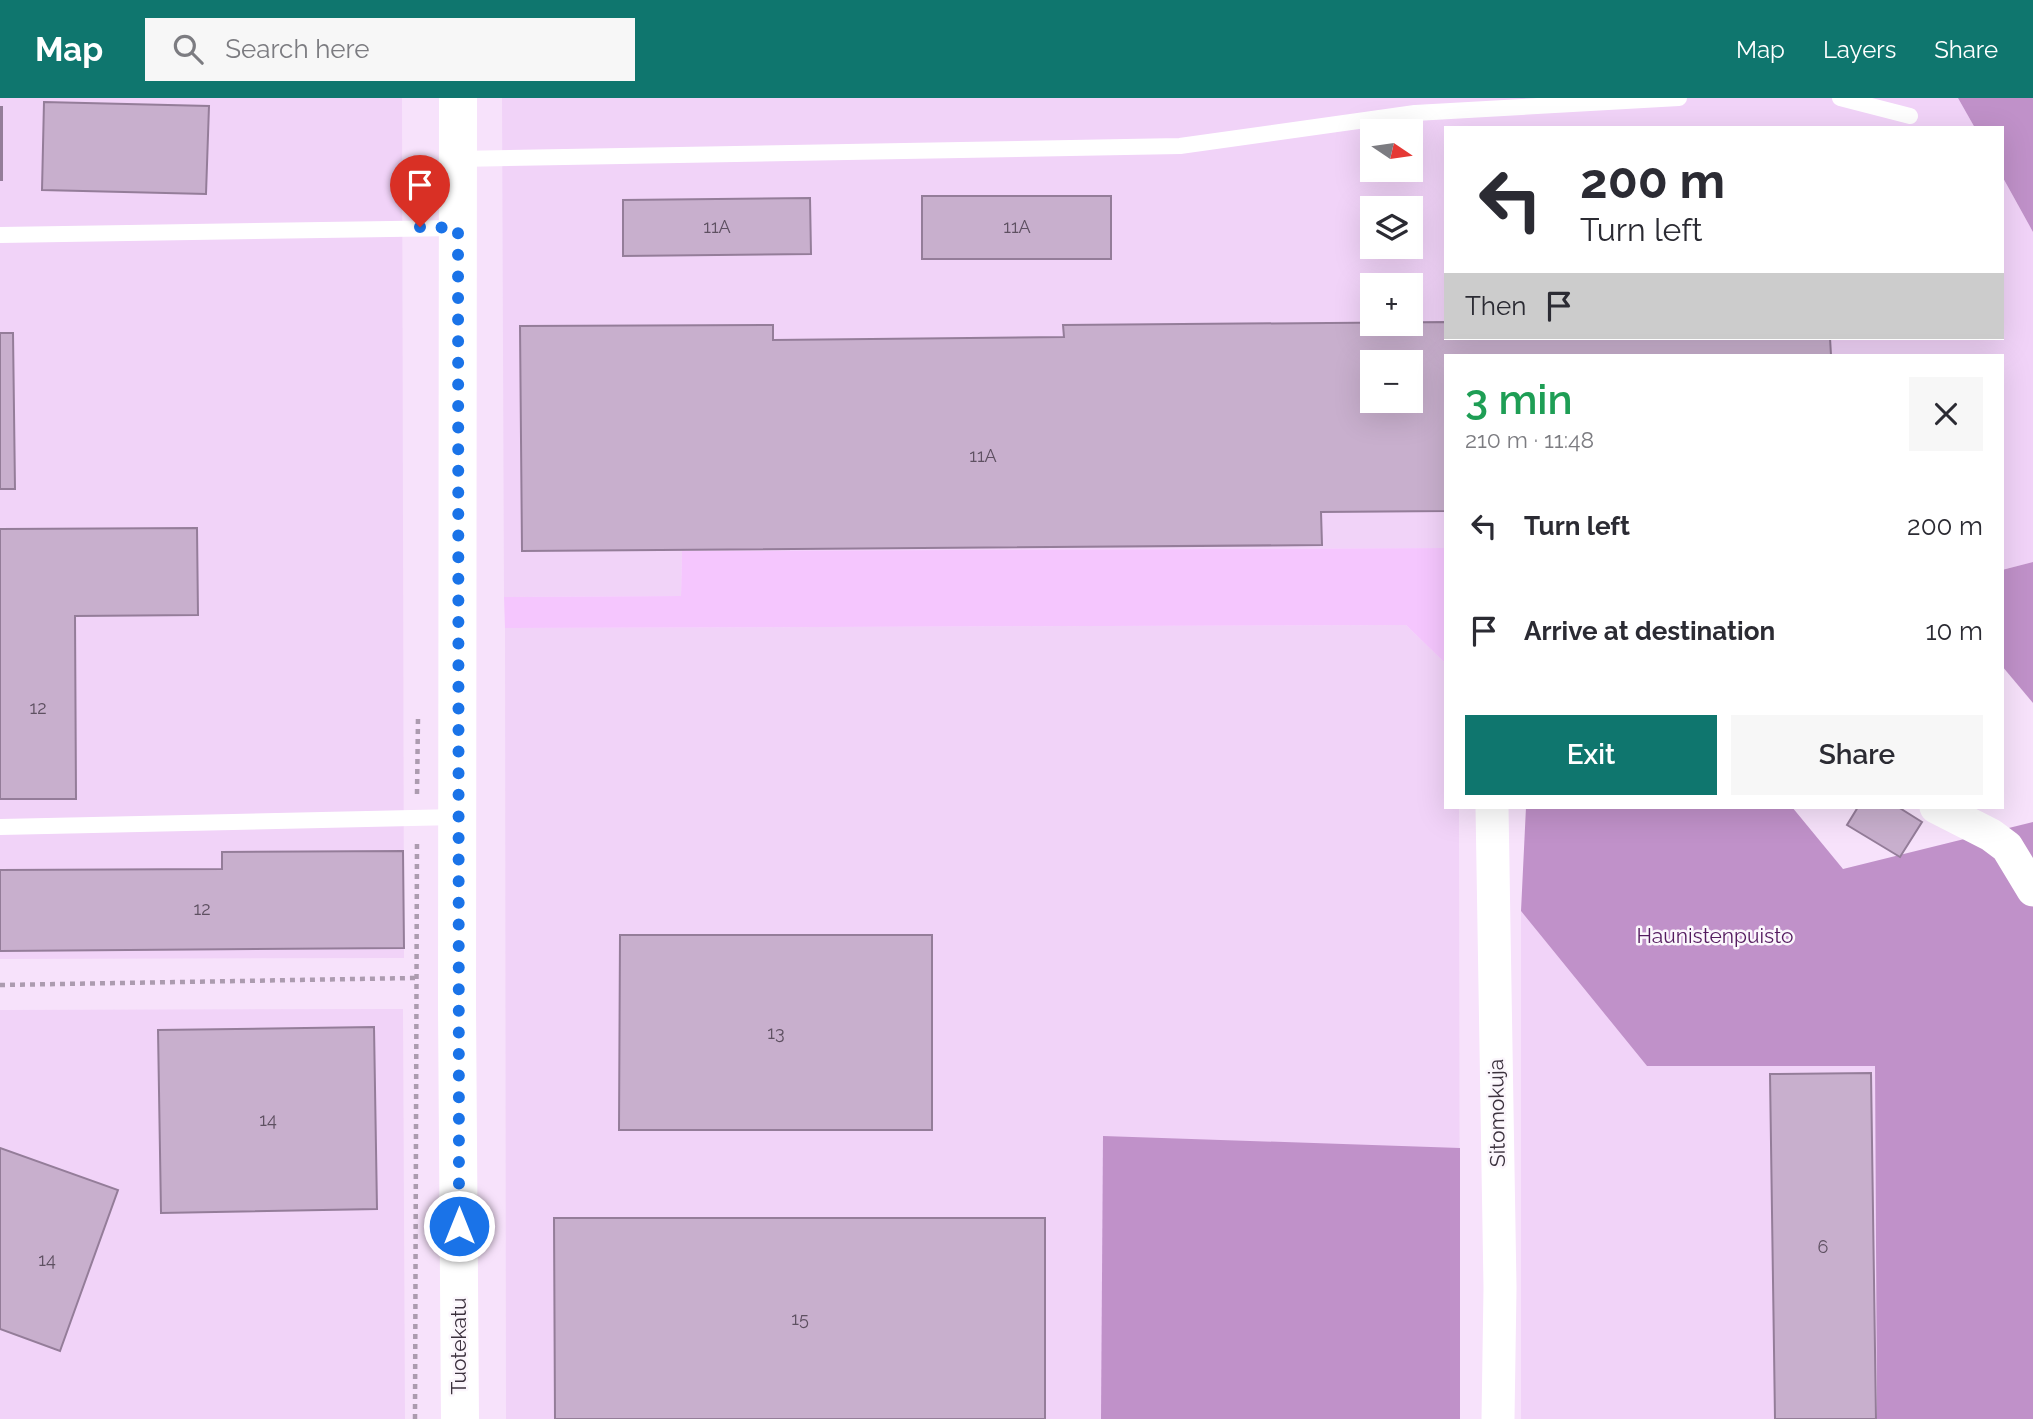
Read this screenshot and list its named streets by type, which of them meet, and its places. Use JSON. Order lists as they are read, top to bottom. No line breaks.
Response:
{"streets":{"street":["Sitomokuja","Tuotekatu"]},"parks":["Haunistenpuisto"],"house_numbers":["11A","11A","11A","12","12","13","14","6","14","15"],"north":"right","page":{"header":"Map","search":"Search here","nav":["Map","Layers","Share"],"map_buttons":["+","−"],"turn":["200 m","Turn left"],"then":"Then","heading":["3 min","210 m · 11:48"],"list":[{"name":"Turn left","value":"200 m"},{"name":"Arrive at destination","value":"10 m"}],"buttons":["Exit","Share"]}}
